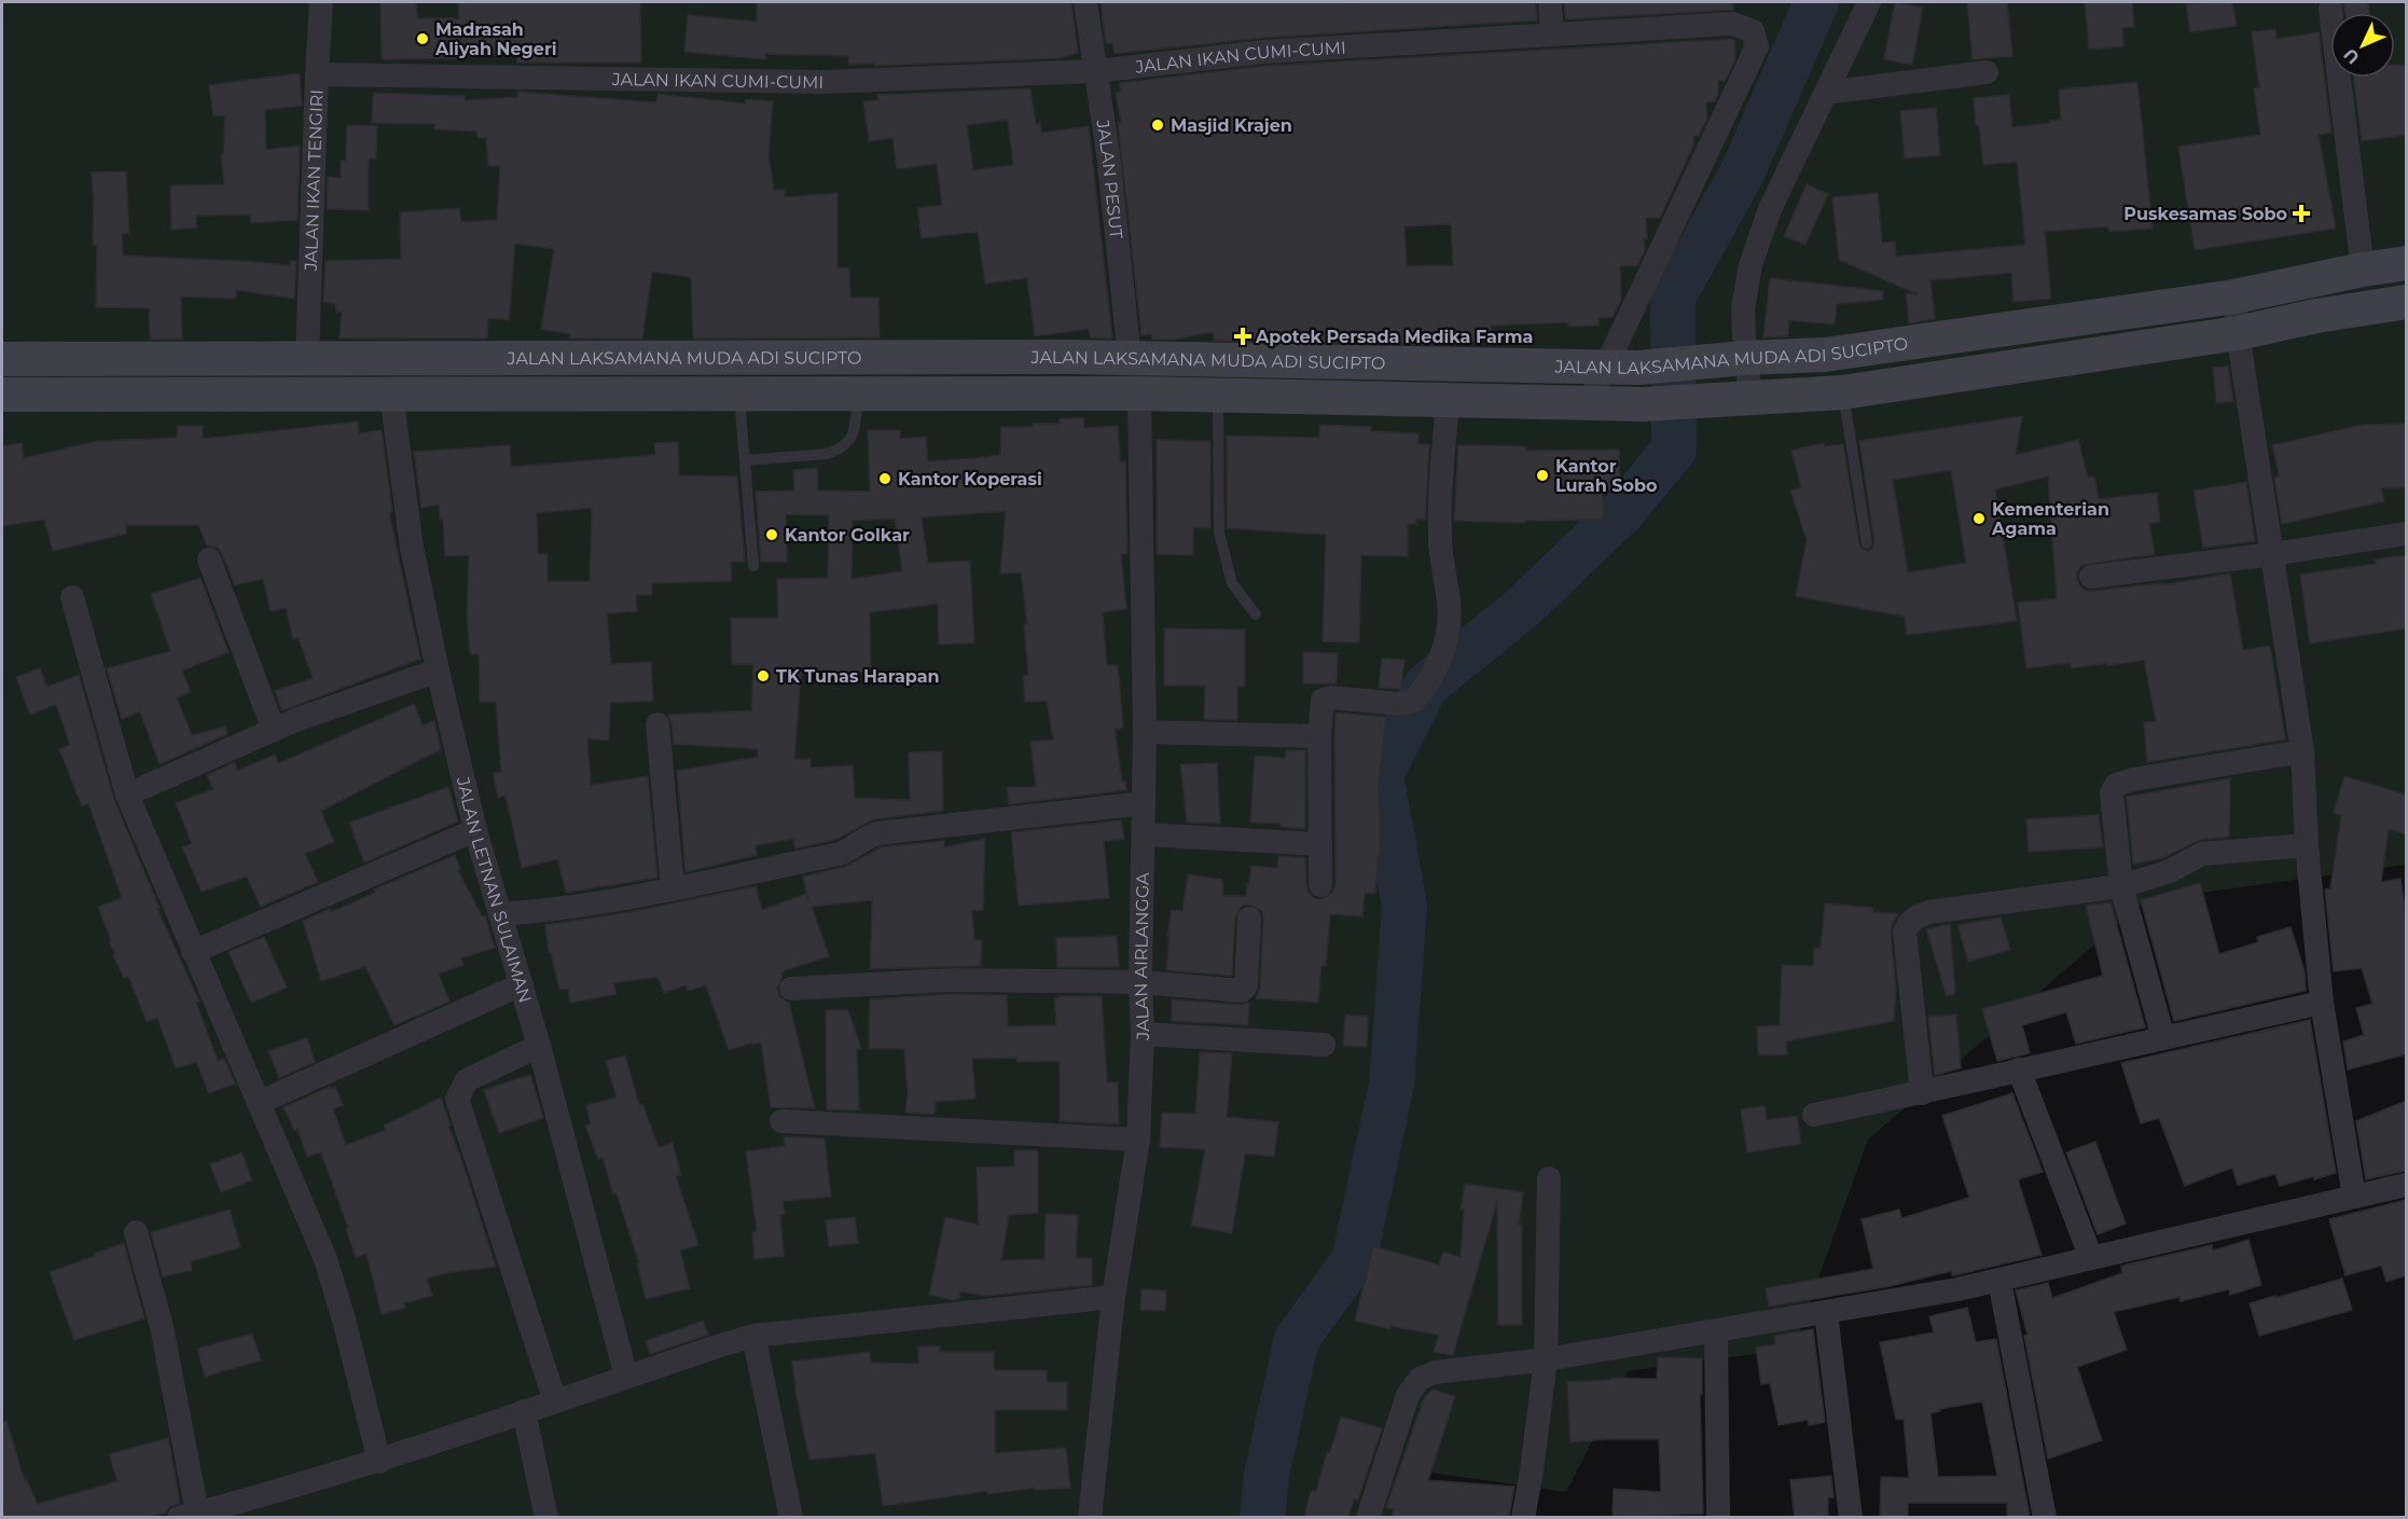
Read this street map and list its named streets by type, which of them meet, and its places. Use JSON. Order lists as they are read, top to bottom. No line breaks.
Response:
{"streets":{"main road":["JALAN LAKSAMANA MUDA ADI SUCIPTO"],"street":["JALAN IKAN CUMI-CUMI","JALAN IKAN TENGIRI","JALAN PESUT","JALAN LETNAN SULAIMAN","JALAN AIRLANGGA"]},"crossings":[["JALAN IKAN CUMI-CUMI","JALAN IKAN TENGIRI"],["JALAN IKAN CUMI-CUMI","JALAN PESUT"],["JALAN IKAN CUMI-CUMI","JALAN LAKSAMANA MUDA ADI SUCIPTO"],["JALAN IKAN TENGIRI","JALAN LAKSAMANA MUDA ADI SUCIPTO"],["JALAN PESUT","JALAN LAKSAMANA MUDA ADI SUCIPTO"],["JALAN LAKSAMANA MUDA ADI SUCIPTO","JALAN LETNAN SULAIMAN"],["JALAN LAKSAMANA MUDA ADI SUCIPTO","JALAN AIRLANGGA"]],"places":{"other":["Madrasah Aliyah Negeri","Masjid Krajen","Kantor Lurah Sobo","Kantor Koperasi","Kementerian Agama","Kantor Golkar","TK Tunas Harapan"],"health":["Puskesamas Sobo","Apotek Persada Medika Farma"]},"north":"bottom left"}
